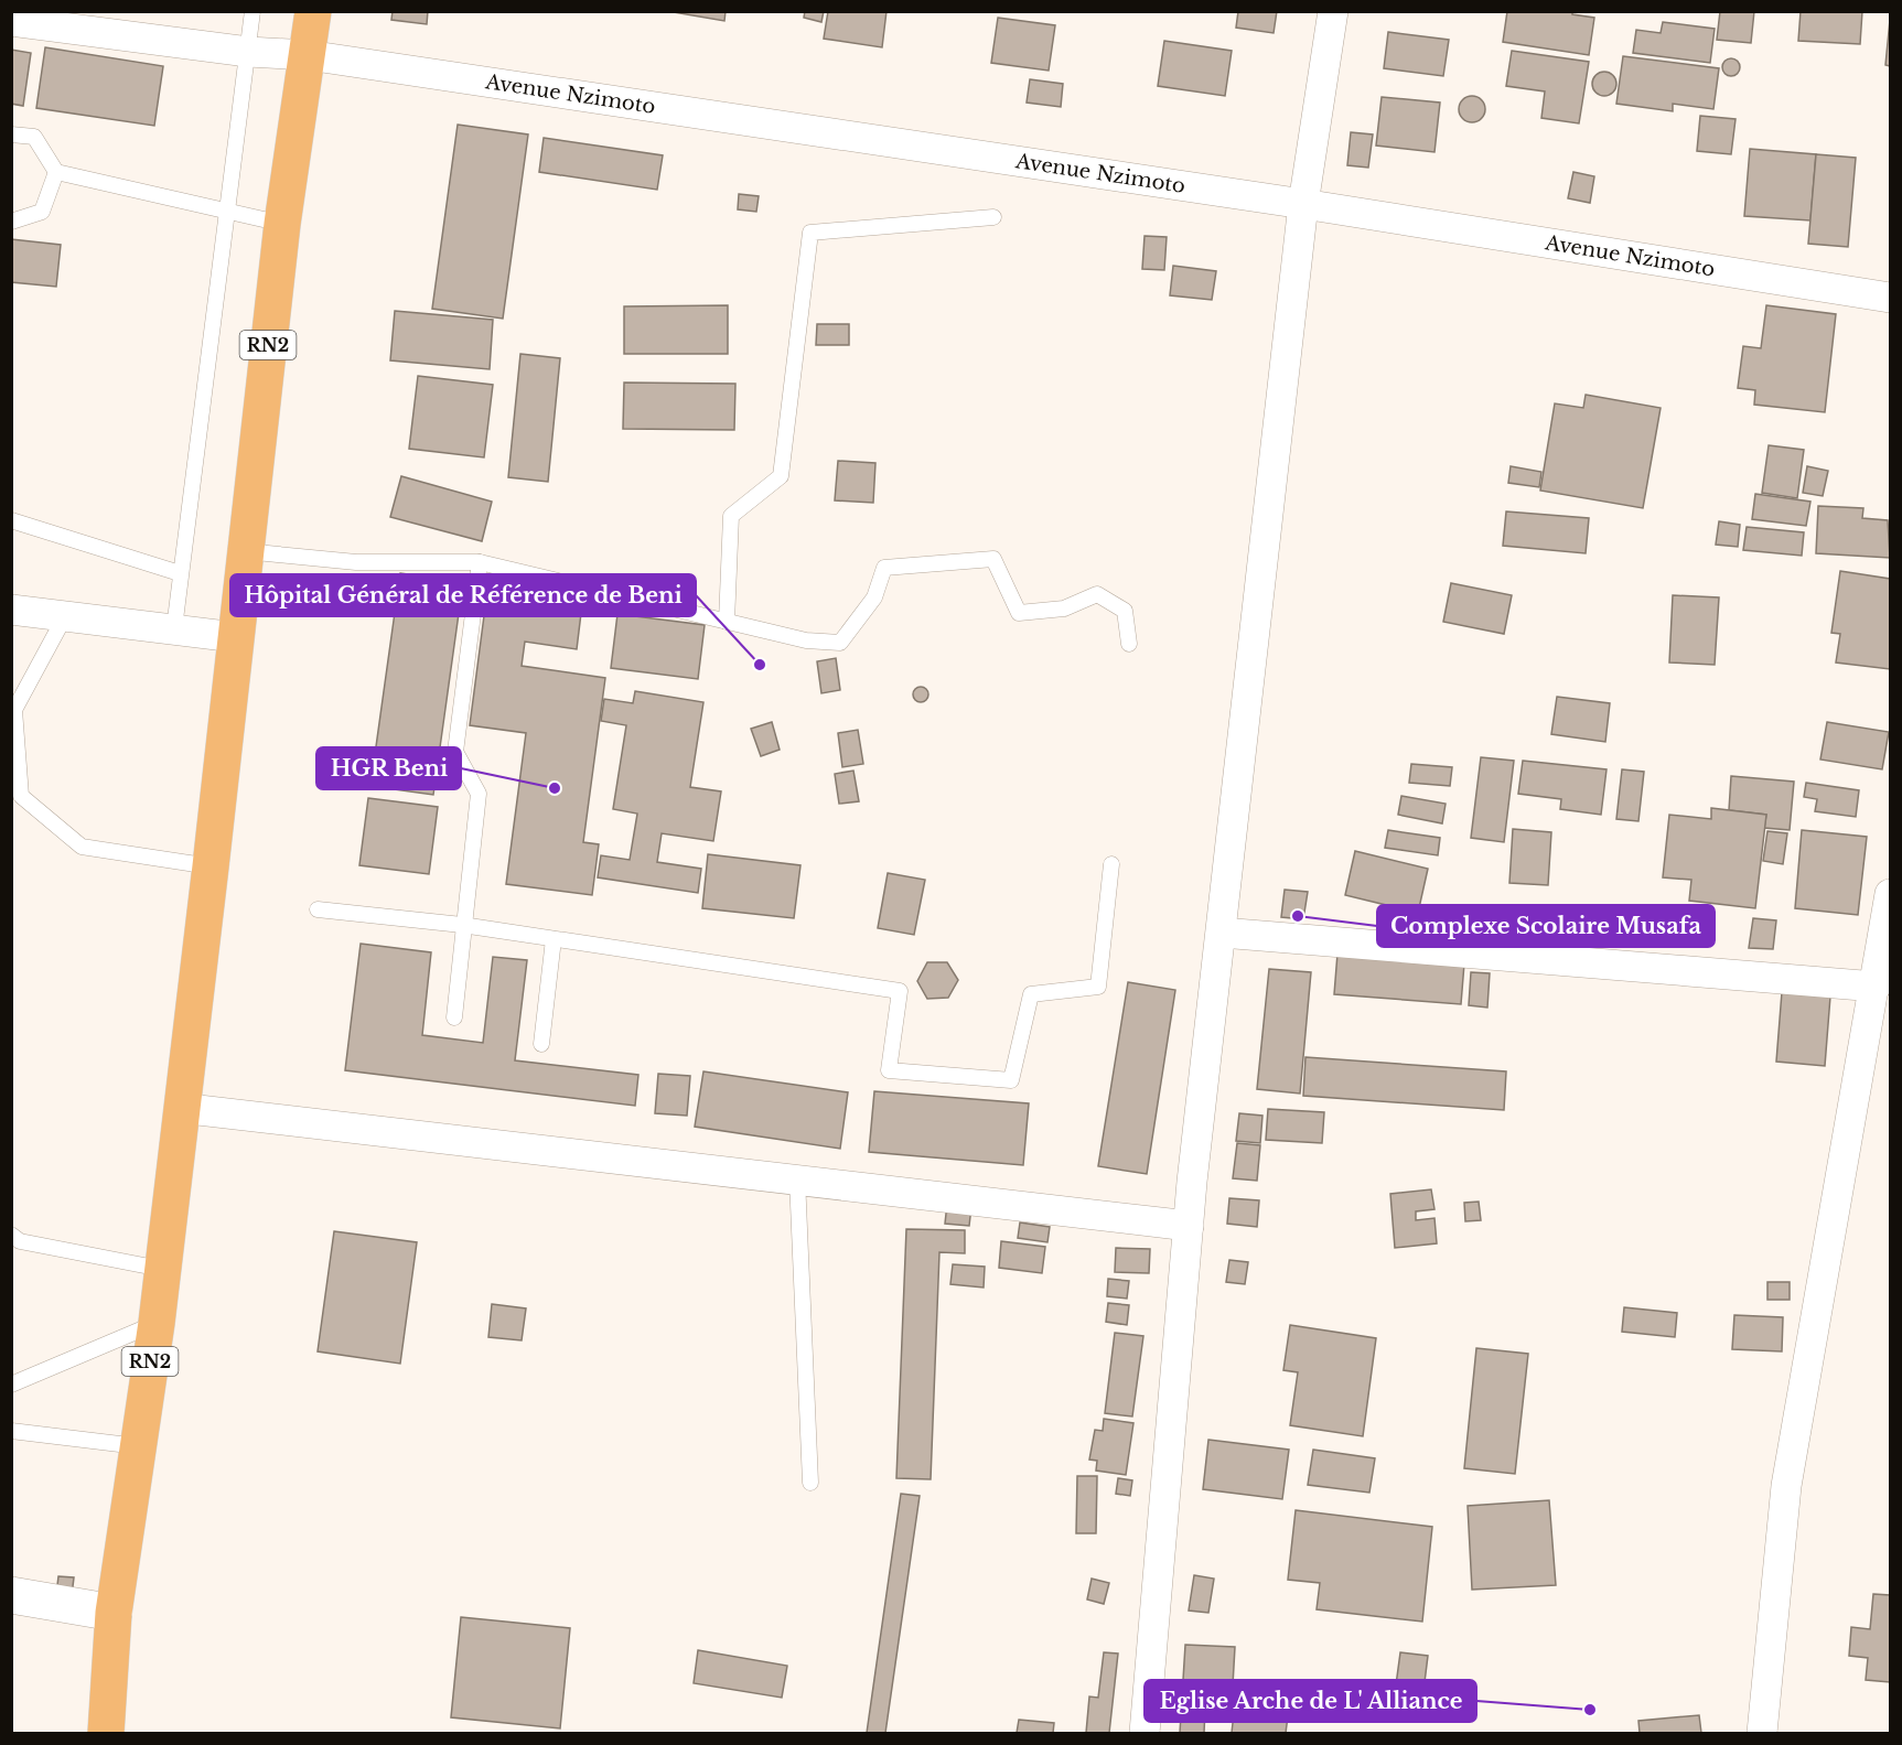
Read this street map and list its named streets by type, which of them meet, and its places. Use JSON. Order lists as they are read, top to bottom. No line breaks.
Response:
{"streets":{"highway":["RN2"],"street":["Avenue Nzimoto"]},"crossings":[["Avenue Nzimoto","RN2"]],"places":["Hôpital Général de Référence de Beni","HGR Beni","Complexe Scolaire Musafa","Eglise Arche de L' Alliance"]}
